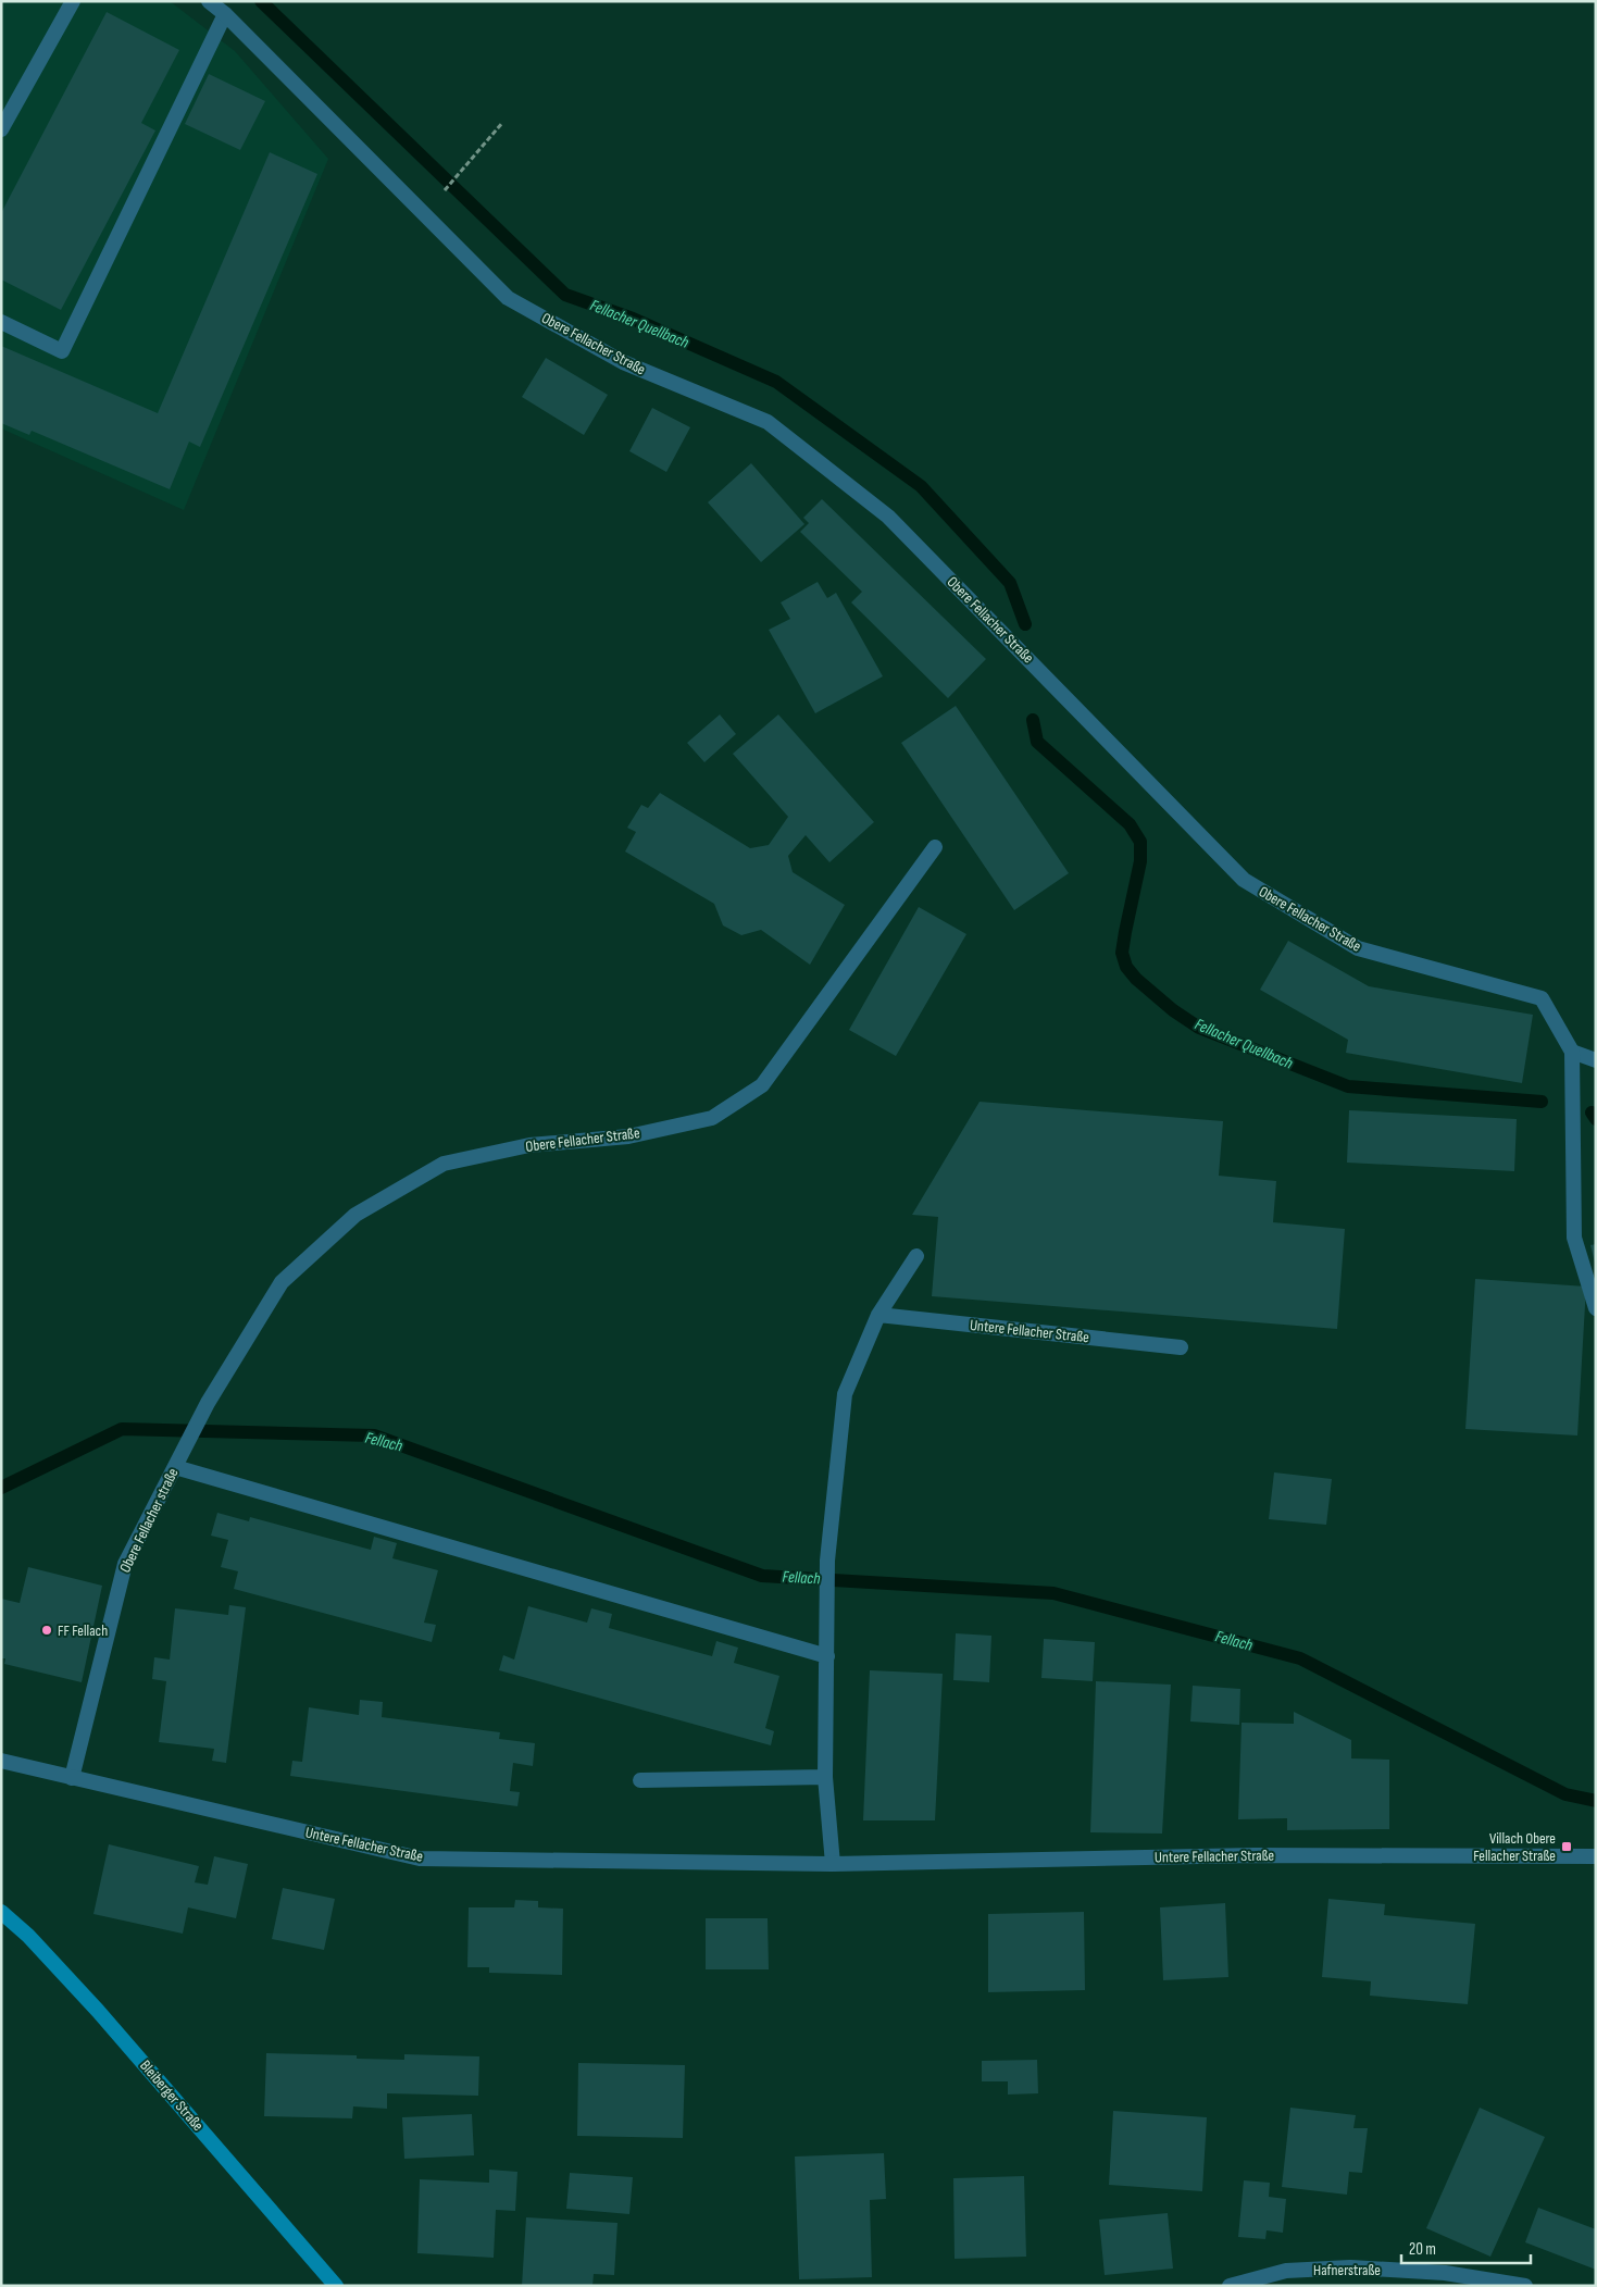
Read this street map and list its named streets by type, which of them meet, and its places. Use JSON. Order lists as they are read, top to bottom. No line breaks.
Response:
{"streets":{"main road":["Bleiberger Straße"],"street":["Obere Fellacher Straße","Untere Fellacher Straße","Obere Fellacher straße","Hafnerstraße"]},"crossings":[["Obere Fellacher Straße","Obere Fellacher straße"],["Untere Fellacher Straße","Obere Fellacher straße"]],"water":["Fellacher Quellbach","Fellach"],"places":{"other":["FF Fellach"],"transit":["Villach Obere Fellacher Straße"]},"scale_bar":"20 m"}
